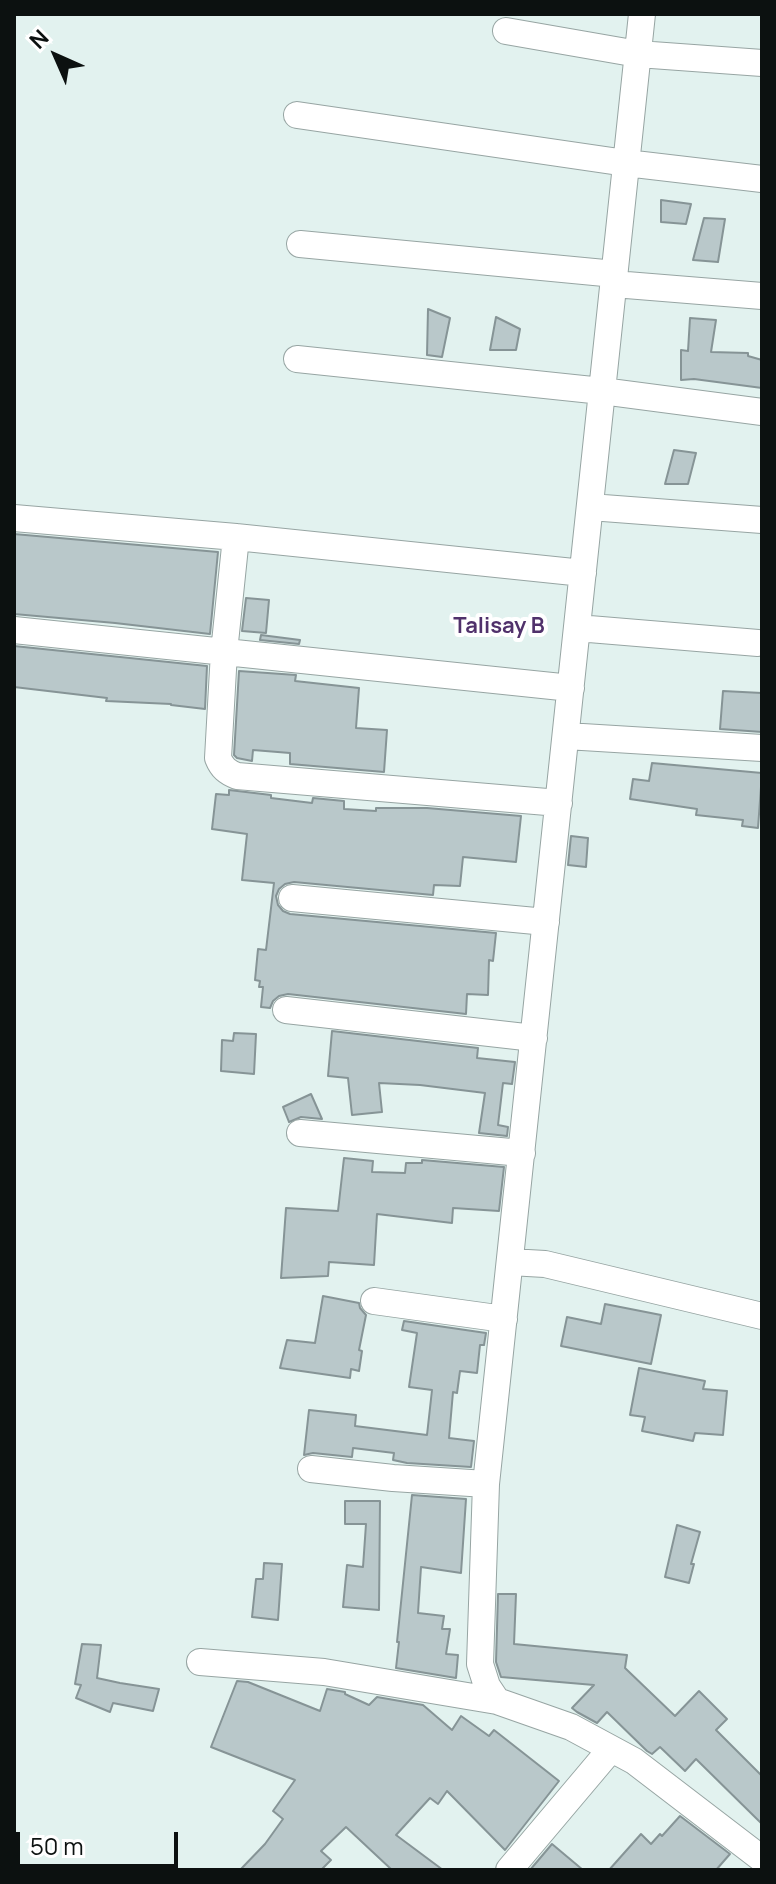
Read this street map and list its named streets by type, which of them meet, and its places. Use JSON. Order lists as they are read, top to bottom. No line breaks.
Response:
{"districts":["Talisay B"],"scale_bar":"50 m","north":"top left"}
